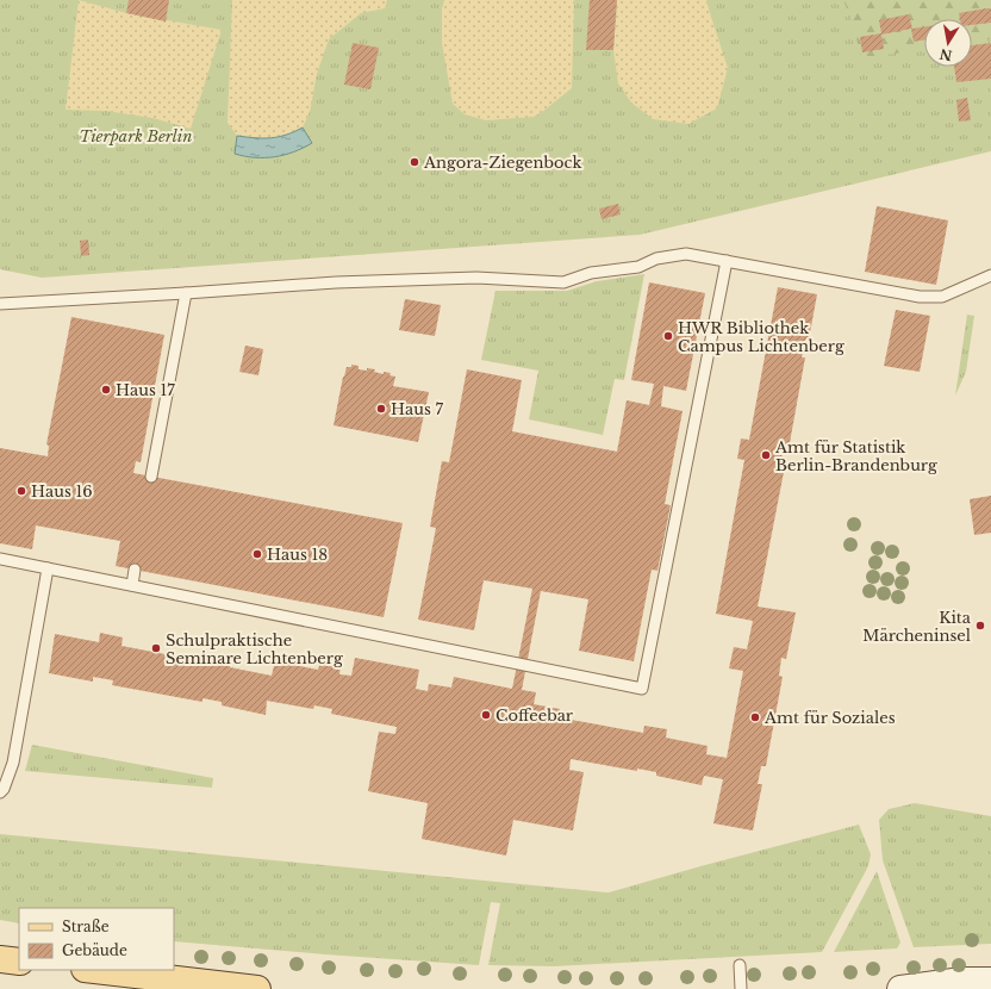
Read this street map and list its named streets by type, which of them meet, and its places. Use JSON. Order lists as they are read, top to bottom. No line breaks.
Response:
{"parks":["Tierpark Berlin"],"places":["Angora-Ziegenbock","HWR Bibliothek Campus Lichtenberg","Haus 17","Haus 7","Amt für Statistik Berlin-Brandenburg","Haus 16","Haus 18","Kita Märcheninsel","Schulpraktische Seminare Lichtenberg","Coffeebar","Amt für Soziales"],"legend":["Straße","Gebäude"],"north":"bottom"}
